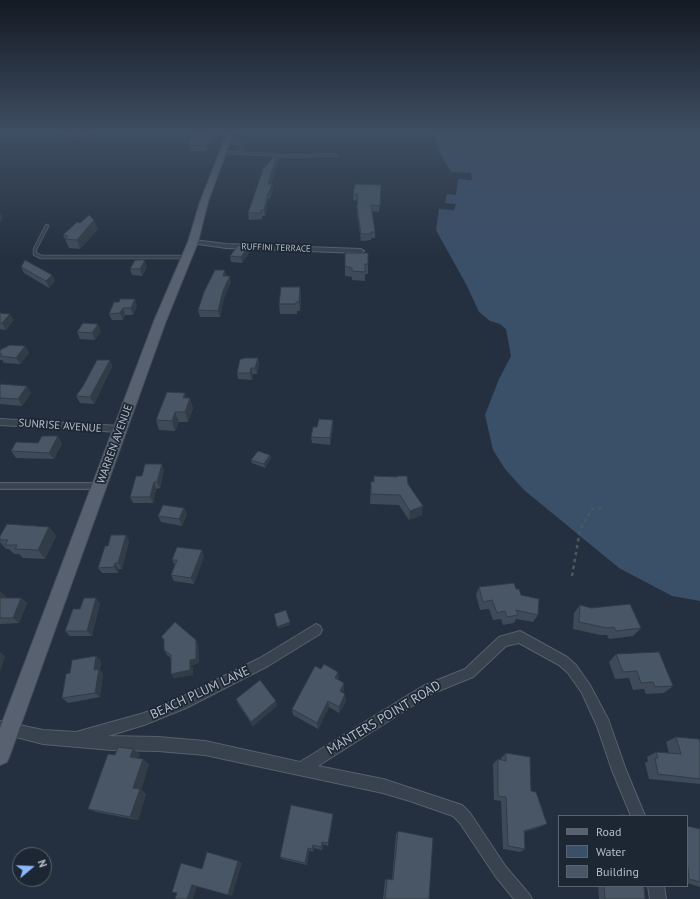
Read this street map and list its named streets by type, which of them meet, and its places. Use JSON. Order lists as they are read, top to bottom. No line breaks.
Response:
{"streets":{"main road":["WARREN AVENUE"],"street":["RUFFINI TERRACE","SUNRISE AVENUE","BEACH PLUM LANE","MANTERS POINT ROAD"]},"crossings":[["RUFFINI TERRACE","WARREN AVENUE"],["SUNRISE AVENUE","WARREN AVENUE"],["WARREN AVENUE","MANTERS POINT ROAD"],["BEACH PLUM LANE","MANTERS POINT ROAD"]],"legend":["Road","Water","Building"],"north":"right"}
